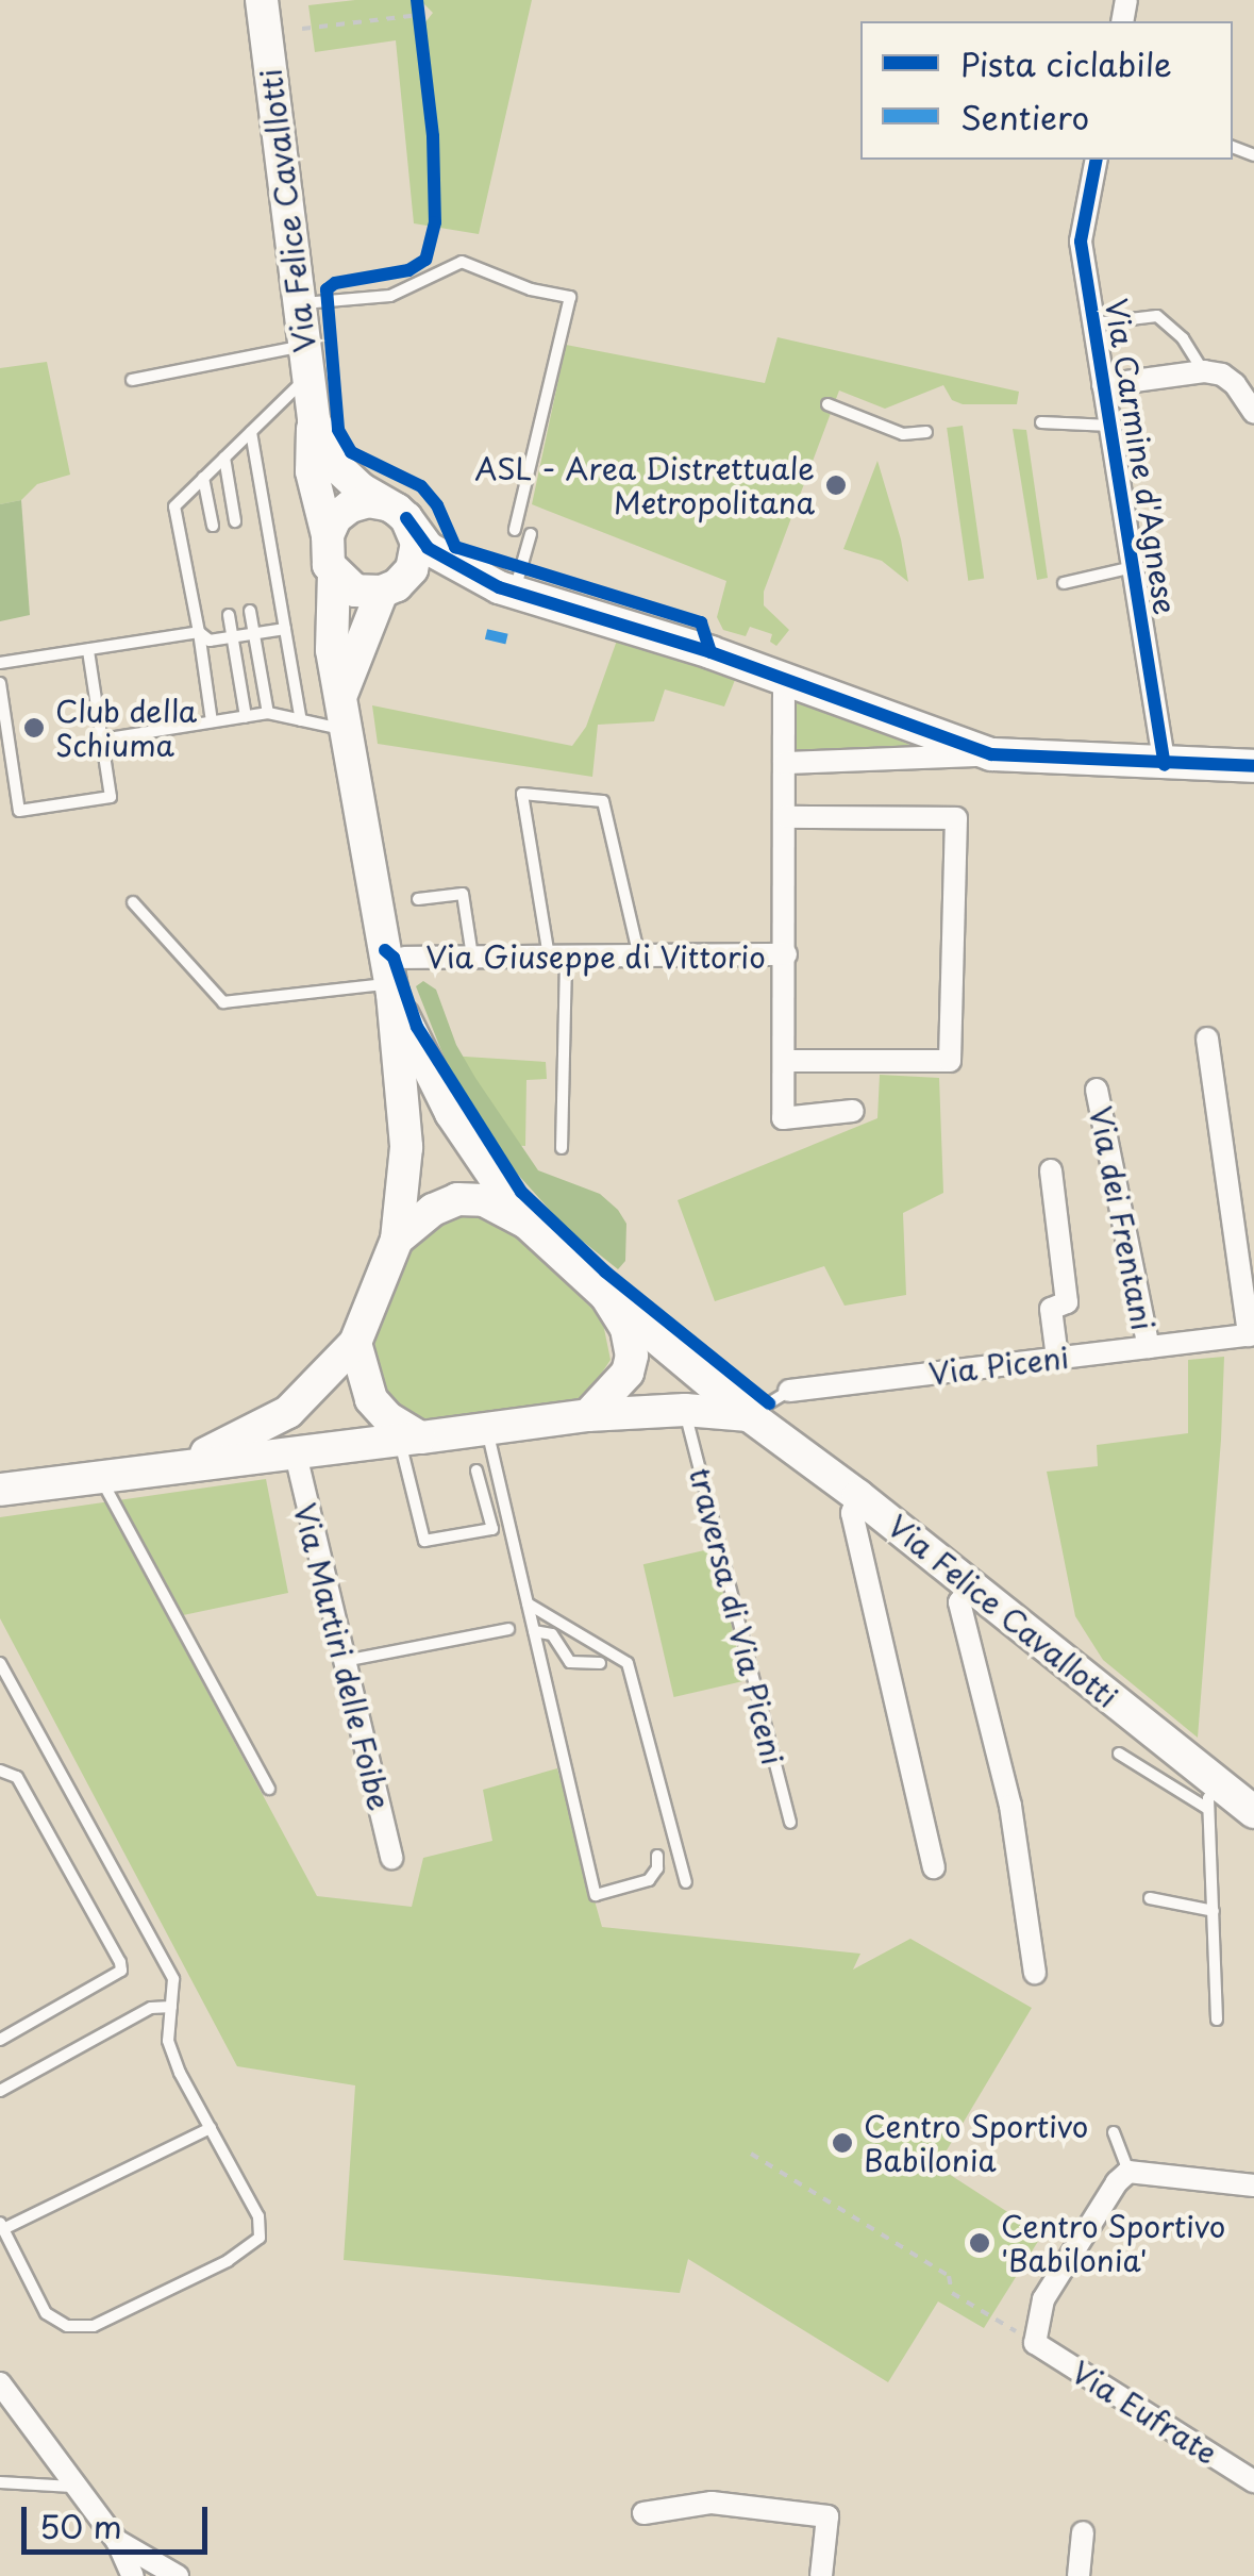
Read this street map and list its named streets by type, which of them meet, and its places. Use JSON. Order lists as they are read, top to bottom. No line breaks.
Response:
{"streets":{"main road":["Via Felice Cavallotti"],"street":["Via Carmine d'Agnese","Via Giuseppe di Vittorio","Via dei Frentani","Via Piceni","Via Martiri delle Foibe","Via Eufrate"],"lane":["traversa di Via Piceni"]},"crossings":[["Via Felice Cavallotti","Via Piceni"],["Via dei Frentani","Via Piceni"]],"places":["ASL - Area Distrettuale Metropolitana","Club della Schiuma","Centro Sportivo Babilonia","Centro Sportivo 'Babilonia'"],"legend":["Pista ciclabile","Sentiero"],"scale_bar":"50 m"}
